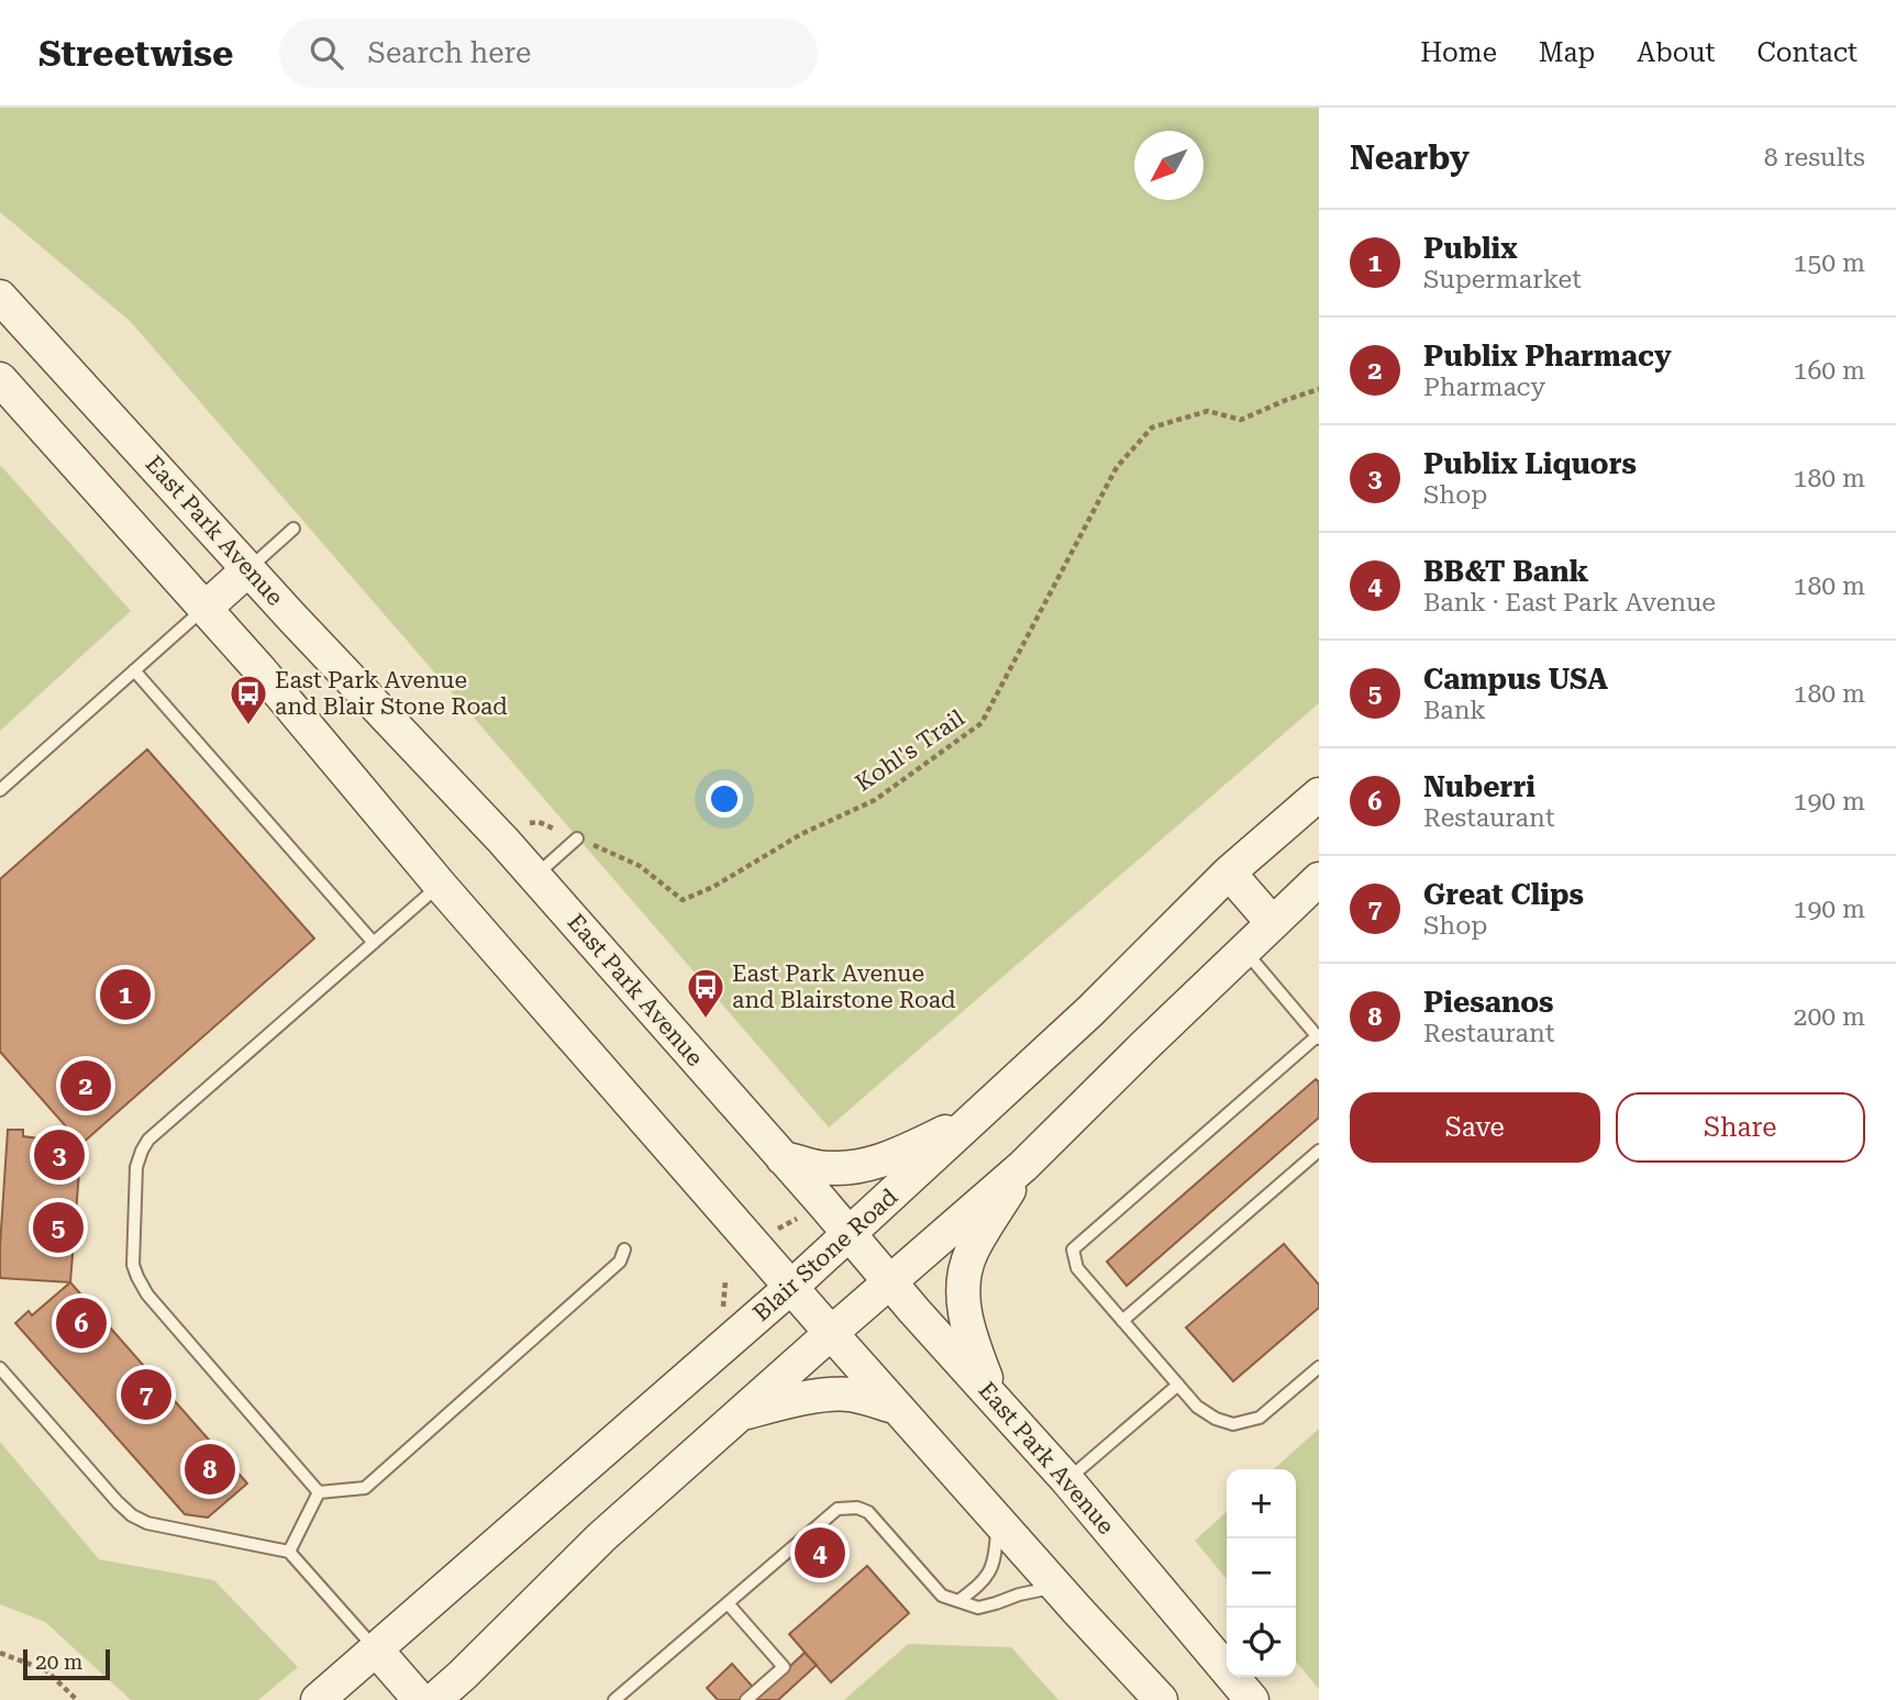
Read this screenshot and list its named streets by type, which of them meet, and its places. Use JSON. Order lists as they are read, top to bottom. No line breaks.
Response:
{"streets":{"main road":["East Park Avenue","Blair Stone Road"],"path":["Kohl's Trail"]},"crossings":[["East Park Avenue","Blair Stone Road"]],"places":{"bus stop":["East Park Avenue and Blair Stone Road","East Park Avenue and Blairstone Road"]},"scale_bar":"20 m","north":"bottom left","page":{"header":"Streetwise","search":"Search here","nav":["Home","Map","About","Contact"],"heading":["Nearby","8 results"],"list":[{"mark":"1","name":"Publix","note":"Supermarket","value":"150 m"},{"mark":"2","name":"Publix Pharmacy","note":"Pharmacy","value":"160 m"},{"mark":"3","name":"Publix Liquors","note":"Shop","value":"180 m"},{"mark":"4","name":"BB&T Bank","note":"Bank · East Park Avenue","value":"180 m"},{"mark":"5","name":"Campus USA","note":"Bank","value":"180 m"},{"mark":"6","name":"Nuberri","note":"Restaurant","value":"190 m"},{"mark":"7","name":"Great Clips","note":"Shop","value":"190 m"},{"mark":"8","name":"Piesanos","note":"Restaurant","value":"200 m"}],"pins":["1","2","3","5","6","7","8","4"],"buttons":["Save","Share"],"map_buttons":["+","−"],"scale":"20 m"}}
